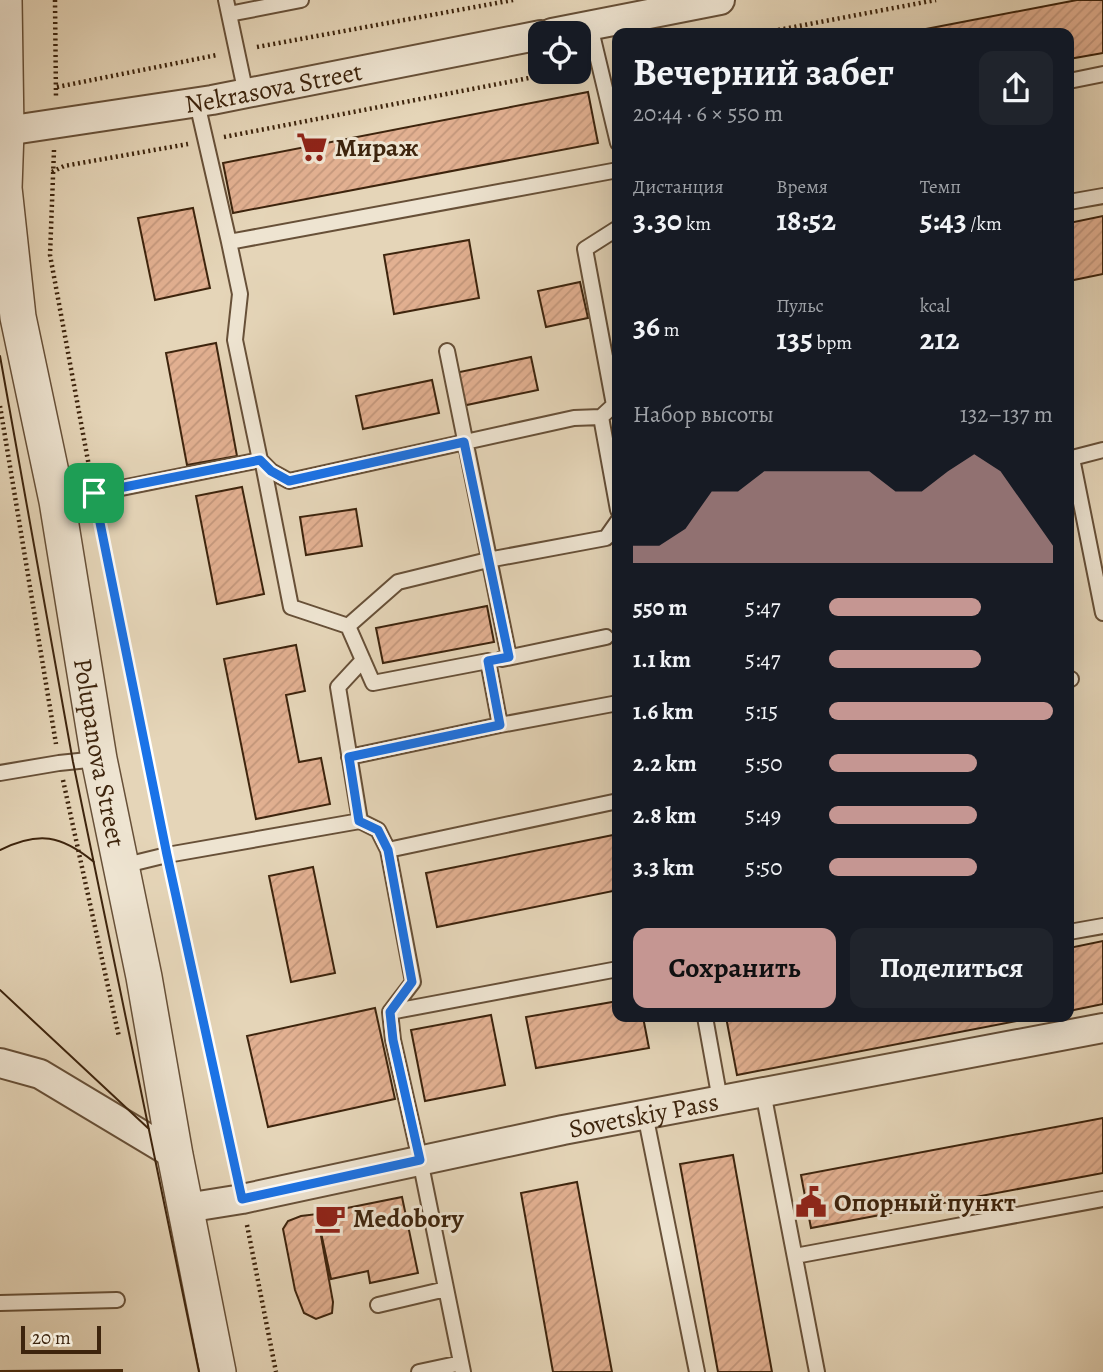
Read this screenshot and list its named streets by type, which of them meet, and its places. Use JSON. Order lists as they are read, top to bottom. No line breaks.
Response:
{"streets":{"street":["Nekrasova Street","Polupanova Street","Sovetskiy Pass"]},"crossings":[["Nekrasova Street","Polupanova Street"],["Polupanova Street","Sovetskiy Pass"]],"places":{"supermarket":["Мираж"],"public building":["Опорный пункт"],"cafe":["Medobory"]},"scale_bar":"20 m","page":{"heading":["Вечерний забег","20:44 · 6 × 550 m"],"stats":[["Дистанция","3.30 km"],["Время","18:52"],["Темп","5:43 /km"],["36 m"],["Пульс","135 bpm"],["kcal","212"]],"chart":["Набор высоты","132–137 m"],"list":[{"name":"550 m","note":"5:47"},{"name":"1.1 km","note":"5:47"},{"name":"1.6 km","note":"5:15"},{"name":"2.2 km","note":"5:50"},{"name":"2.8 km","note":"5:49"},{"name":"3.3 km","note":"5:50"}],"buttons":["Сохранить","Поделиться"],"scale":"20 m"}}
